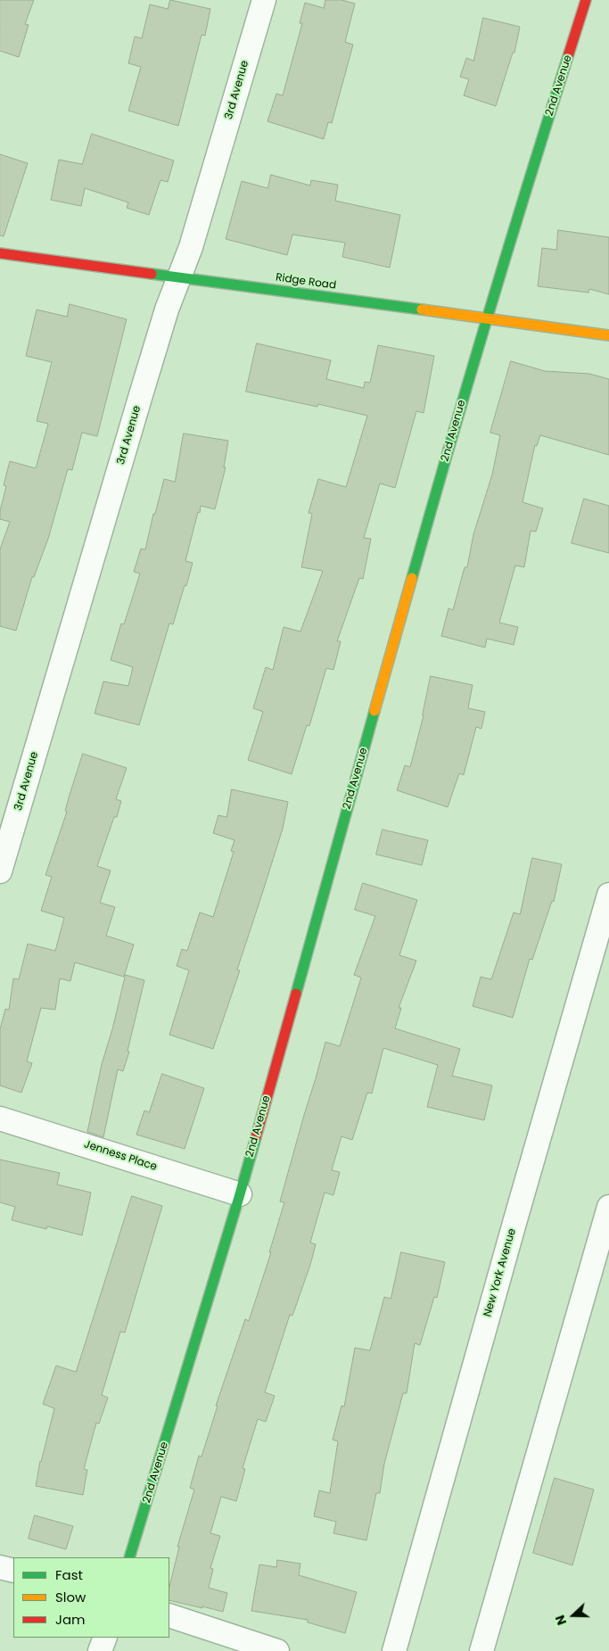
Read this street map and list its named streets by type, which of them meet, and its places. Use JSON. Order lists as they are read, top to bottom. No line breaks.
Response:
{"streets":{"street":["2nd Avenue","3rd Avenue","Ridge Road","Jenness Place","New York Avenue"]},"crossings":[["2nd Avenue","Ridge Road"],["2nd Avenue","Jenness Place"],["3rd Avenue","Ridge Road"]],"legend":["Fast","Slow","Jam"],"north":"left"}
